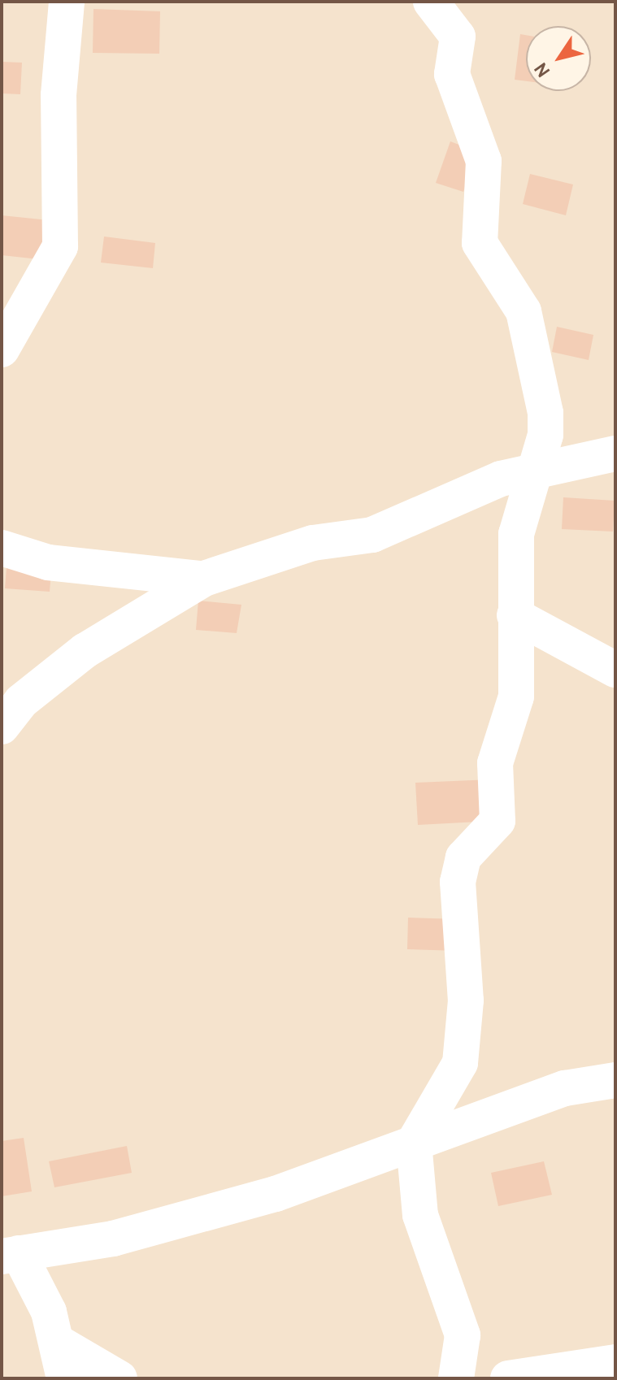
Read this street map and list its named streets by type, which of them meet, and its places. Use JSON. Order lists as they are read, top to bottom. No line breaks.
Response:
{"north":"bottom left"}
